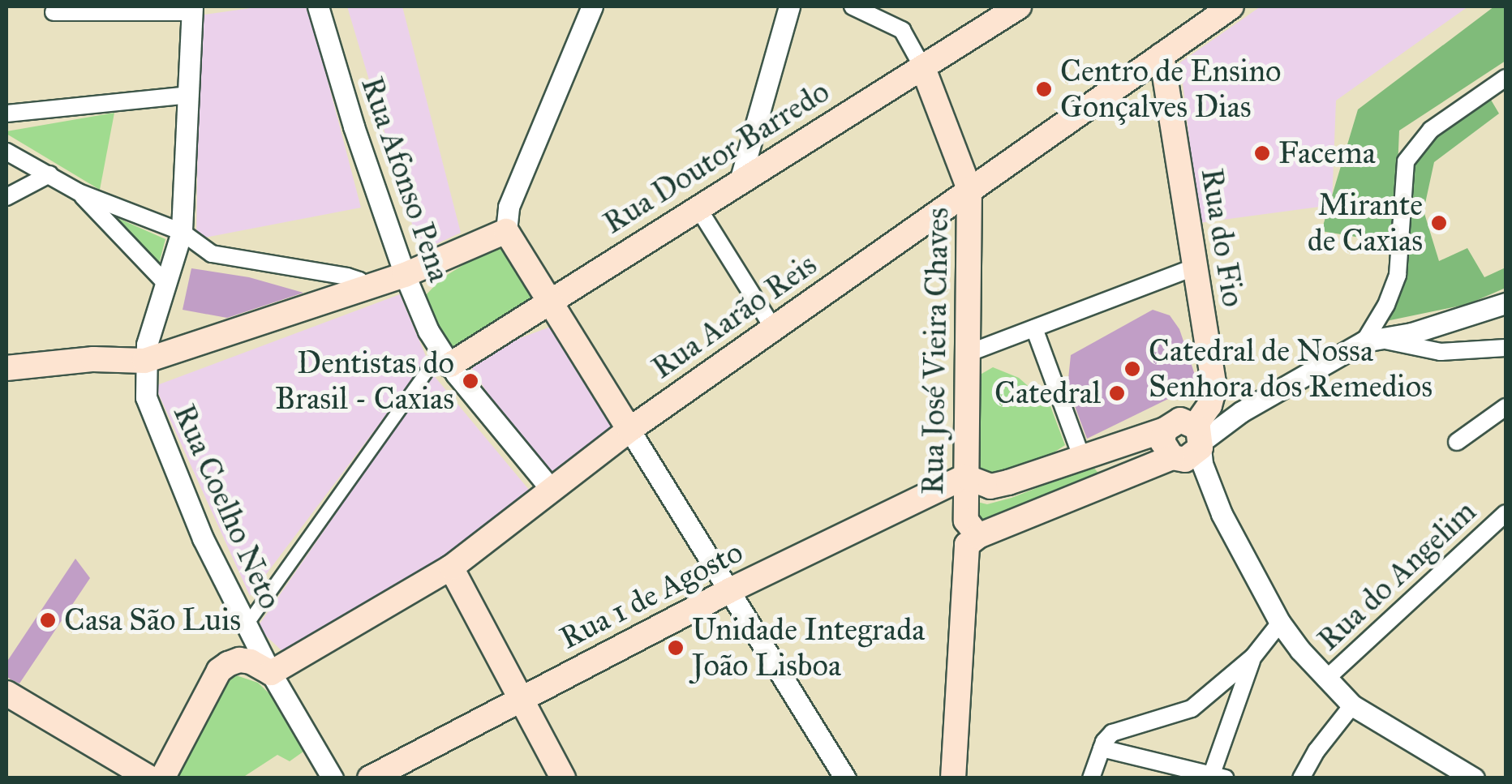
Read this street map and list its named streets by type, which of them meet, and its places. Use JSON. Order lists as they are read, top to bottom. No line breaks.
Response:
{"streets":{"main road":["Rua Doutor Barredo","Rua do Fio","Rua Aarão Reis","Rua José Vieira Chaves","Rua 1 de Agosto"],"street":["Rua Afonso Pena","Rua Coelho Neto","Rua do Angelim"]},"crossings":[["Rua Doutor Barredo","Rua Afonso Pena"],["Rua Doutor Barredo","Rua José Vieira Chaves"],["Rua Afonso Pena","Rua Aarão Reis"],["Rua do Fio","Rua Aarão Reis"],["Rua Aarão Reis","Rua José Vieira Chaves"],["Rua Aarão Reis","Rua Coelho Neto"],["Rua José Vieira Chaves","Rua 1 de Agosto"]],"places":["Centro de Ensino Gonçalves Dias","Facema","Mirante de Caxias","Catedral de Nossa Senhora dos Remedios","Dentistas do Brasil - Caxias","Catedral","Casa São Luis","Unidade Integrada João Lisboa"]}
